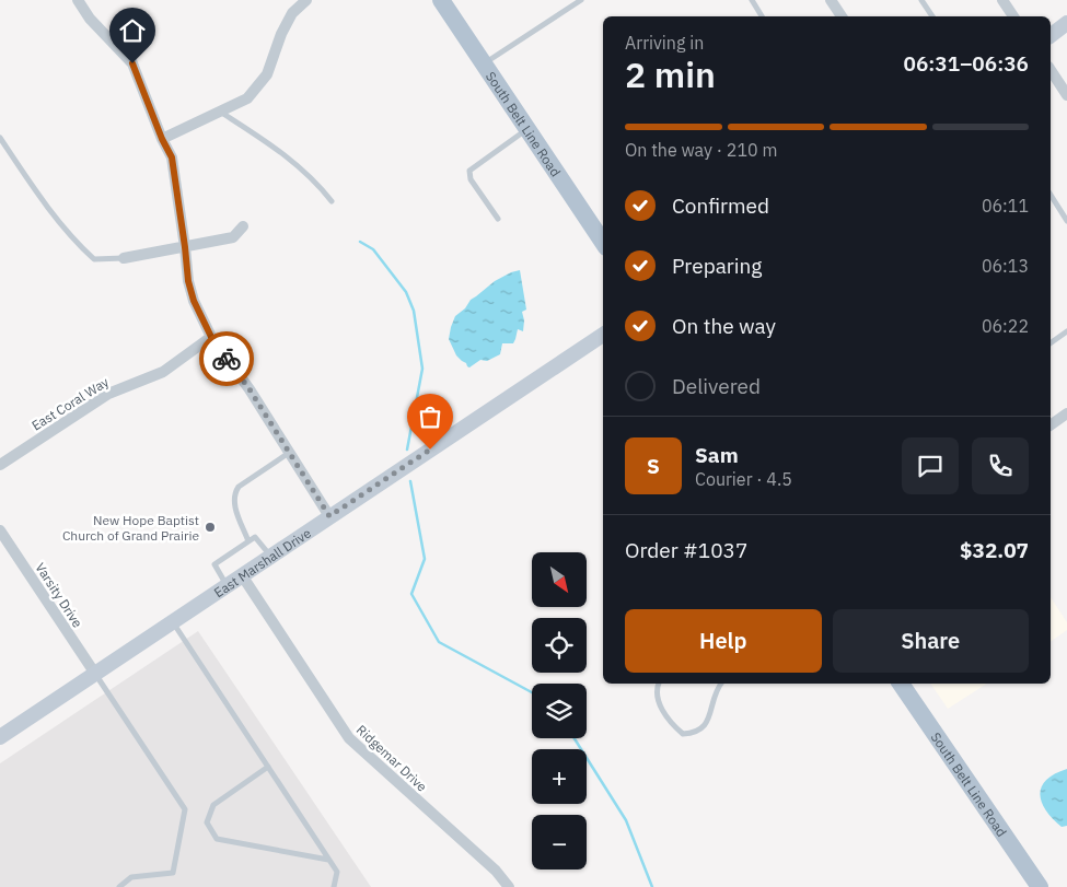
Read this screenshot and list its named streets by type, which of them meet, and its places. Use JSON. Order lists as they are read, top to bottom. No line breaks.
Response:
{"streets":{"main road":["South Belt Line Road"],"street":["East Coral Way","East Marshall Drive","Varsity Drive","Ridgemar Drive"]},"crossings":[["East Marshall Drive","Varsity Drive"],["East Marshall Drive","Ridgemar Drive"]],"places":["New Hope Baptist Church of Grand Prairie"],"north":"bottom right","page":{"heading":["2 min","Arriving in","06:31–06:36"],"panel":["Sam","Courier · 4.5","Order #1037","$32.07"],"bar":"On the way · 210 m","list":[["Confirmed","06:11"],["Preparing","06:13"],["On the way","06:22"],"Delivered"],"round":"S","map_buttons":["+","−"],"buttons":["Help","Share"]}}
